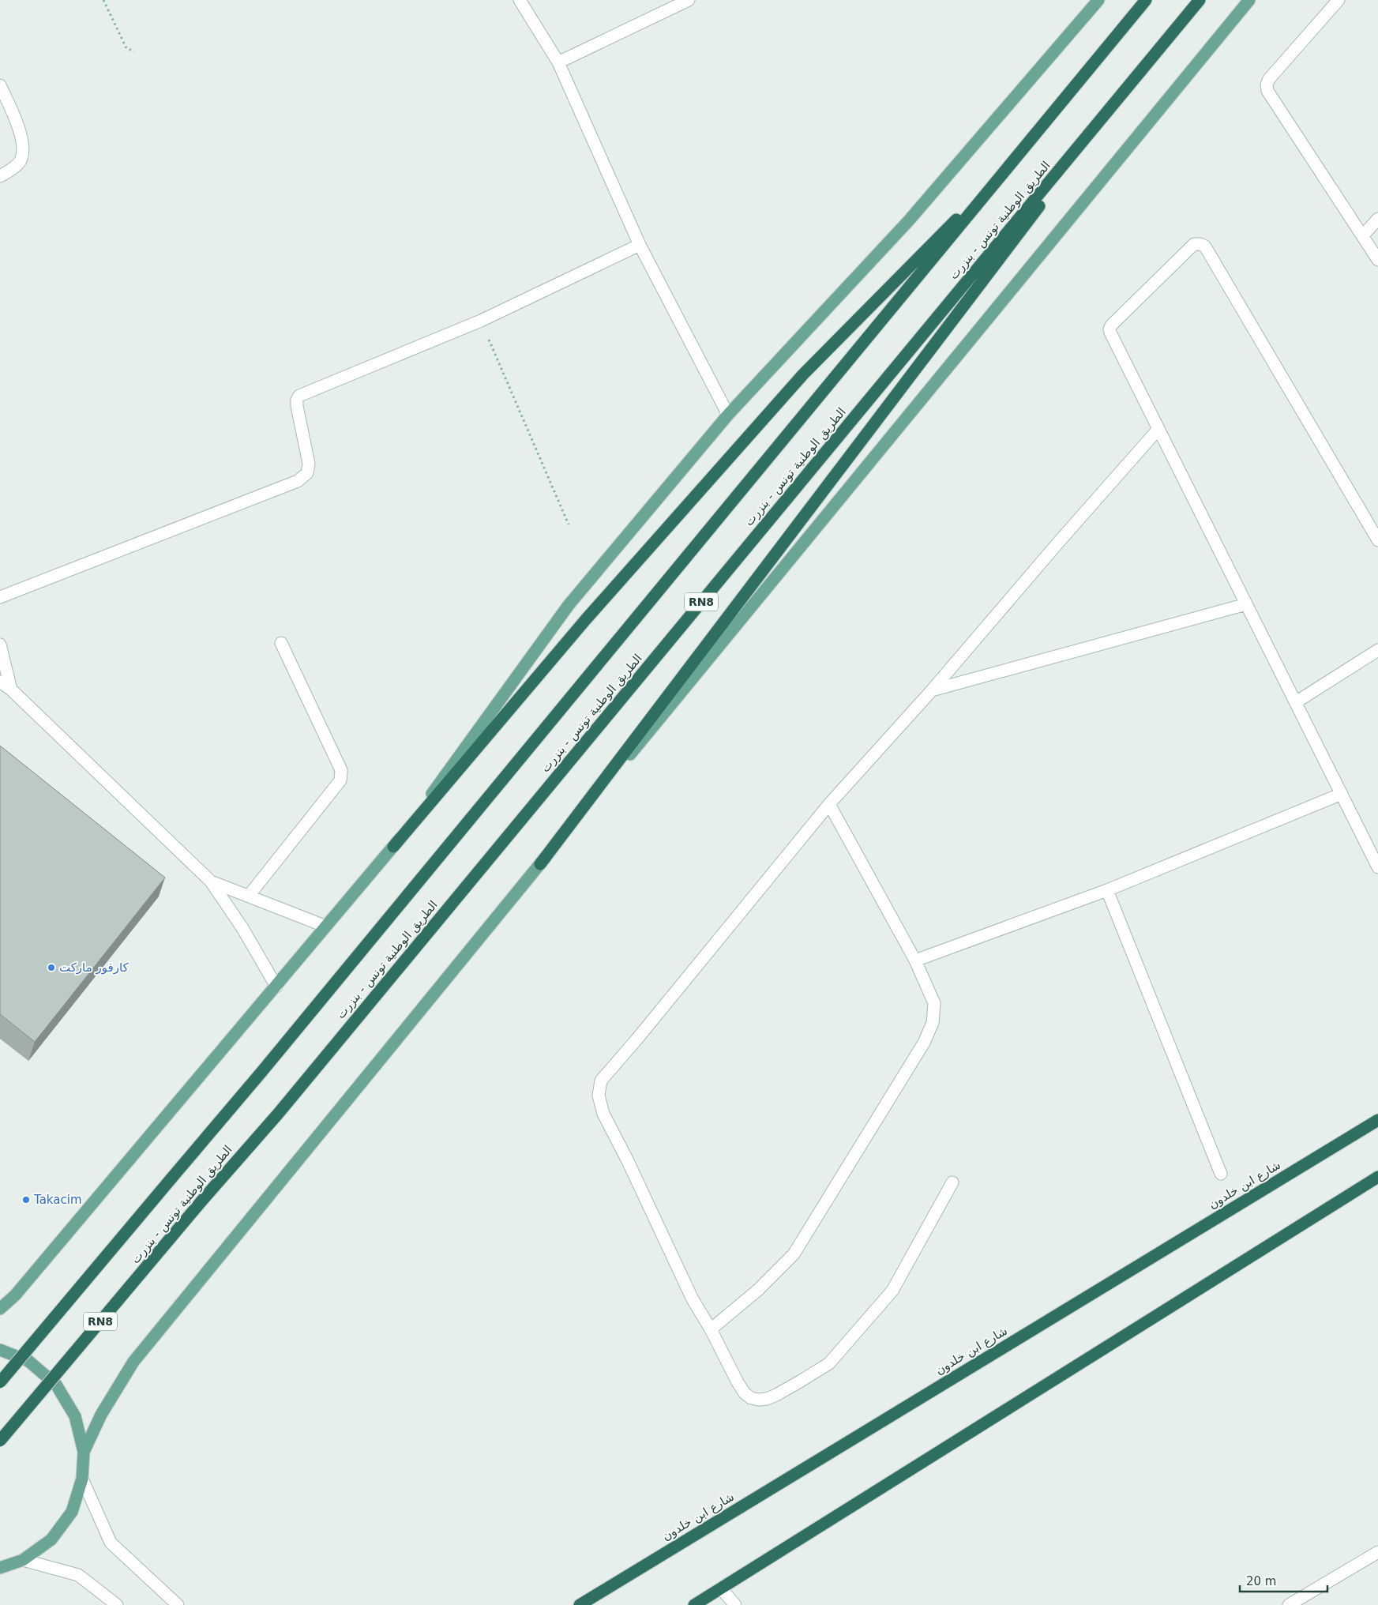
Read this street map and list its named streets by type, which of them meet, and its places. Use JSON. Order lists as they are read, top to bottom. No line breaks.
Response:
{"streets":{"highway":["الطريق الوطنية تونس - بنزرت","RN8","شارع ابن خلدون"]},"places":["كارفور ماركت","Takacim"],"scale_bar":"20 m"}
